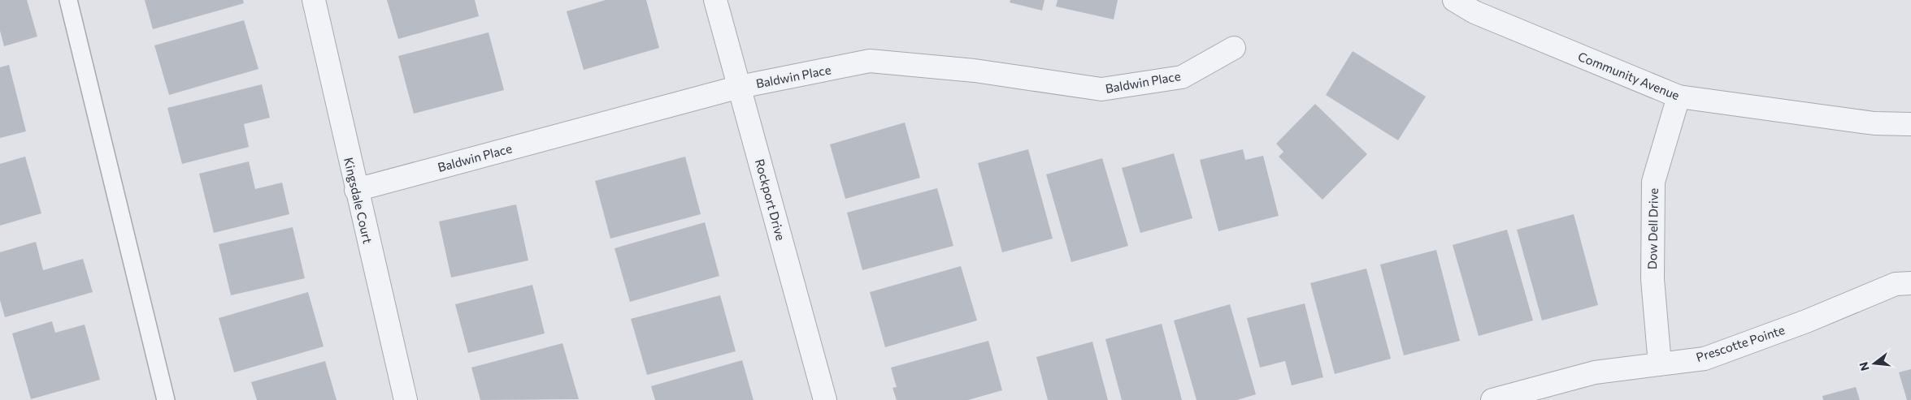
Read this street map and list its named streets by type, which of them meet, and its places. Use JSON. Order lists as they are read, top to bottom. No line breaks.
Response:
{"streets":{"street":["Community Avenue","Baldwin Place","Rockport Drive","Kingsdale Court","Dow Dell Drive","Prescotte Pointe"]},"crossings":[["Community Avenue","Dow Dell Drive"],["Baldwin Place","Rockport Drive"],["Baldwin Place","Kingsdale Court"],["Dow Dell Drive","Prescotte Pointe"]],"north":"left"}
